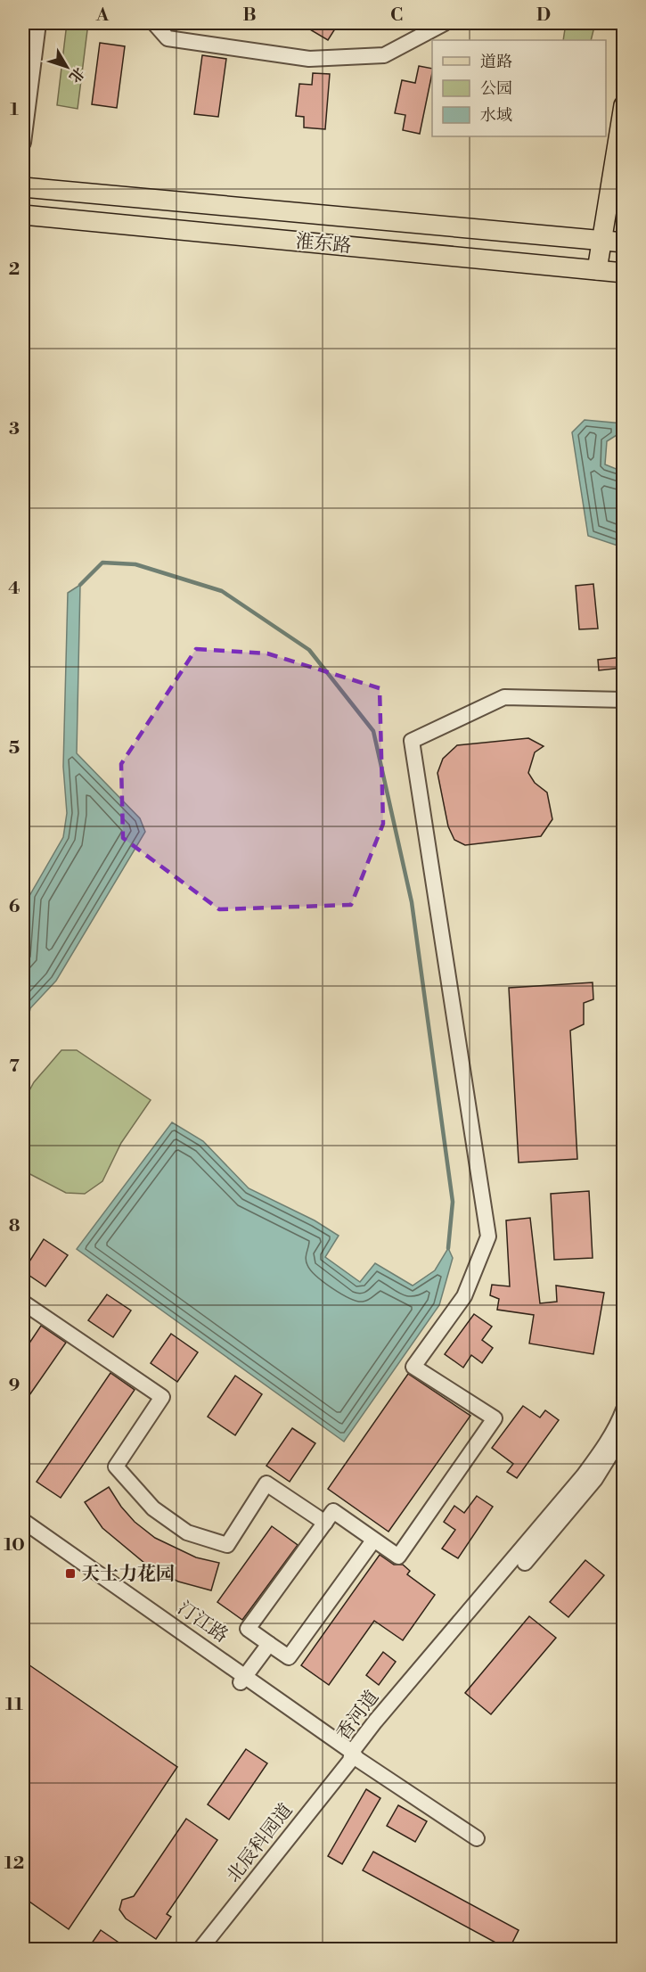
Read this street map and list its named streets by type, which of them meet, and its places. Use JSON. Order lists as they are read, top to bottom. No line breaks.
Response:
{"streets":{"main road":["淮东路"],"street":["汀江路","香河道","北辰科园道"]},"crossings":[["汀江路","香河道"],["汀江路","北辰科园道"],["香河道","北辰科园道"]],"places":{"transit":["天士力花园"]},"legend":["道路","公园","水域"],"north":"bottom right","grid":{"columns":["A","B","C","D"],"rows":["1","2","3","4","5","6","7","8","9","10","11","12"]}}
